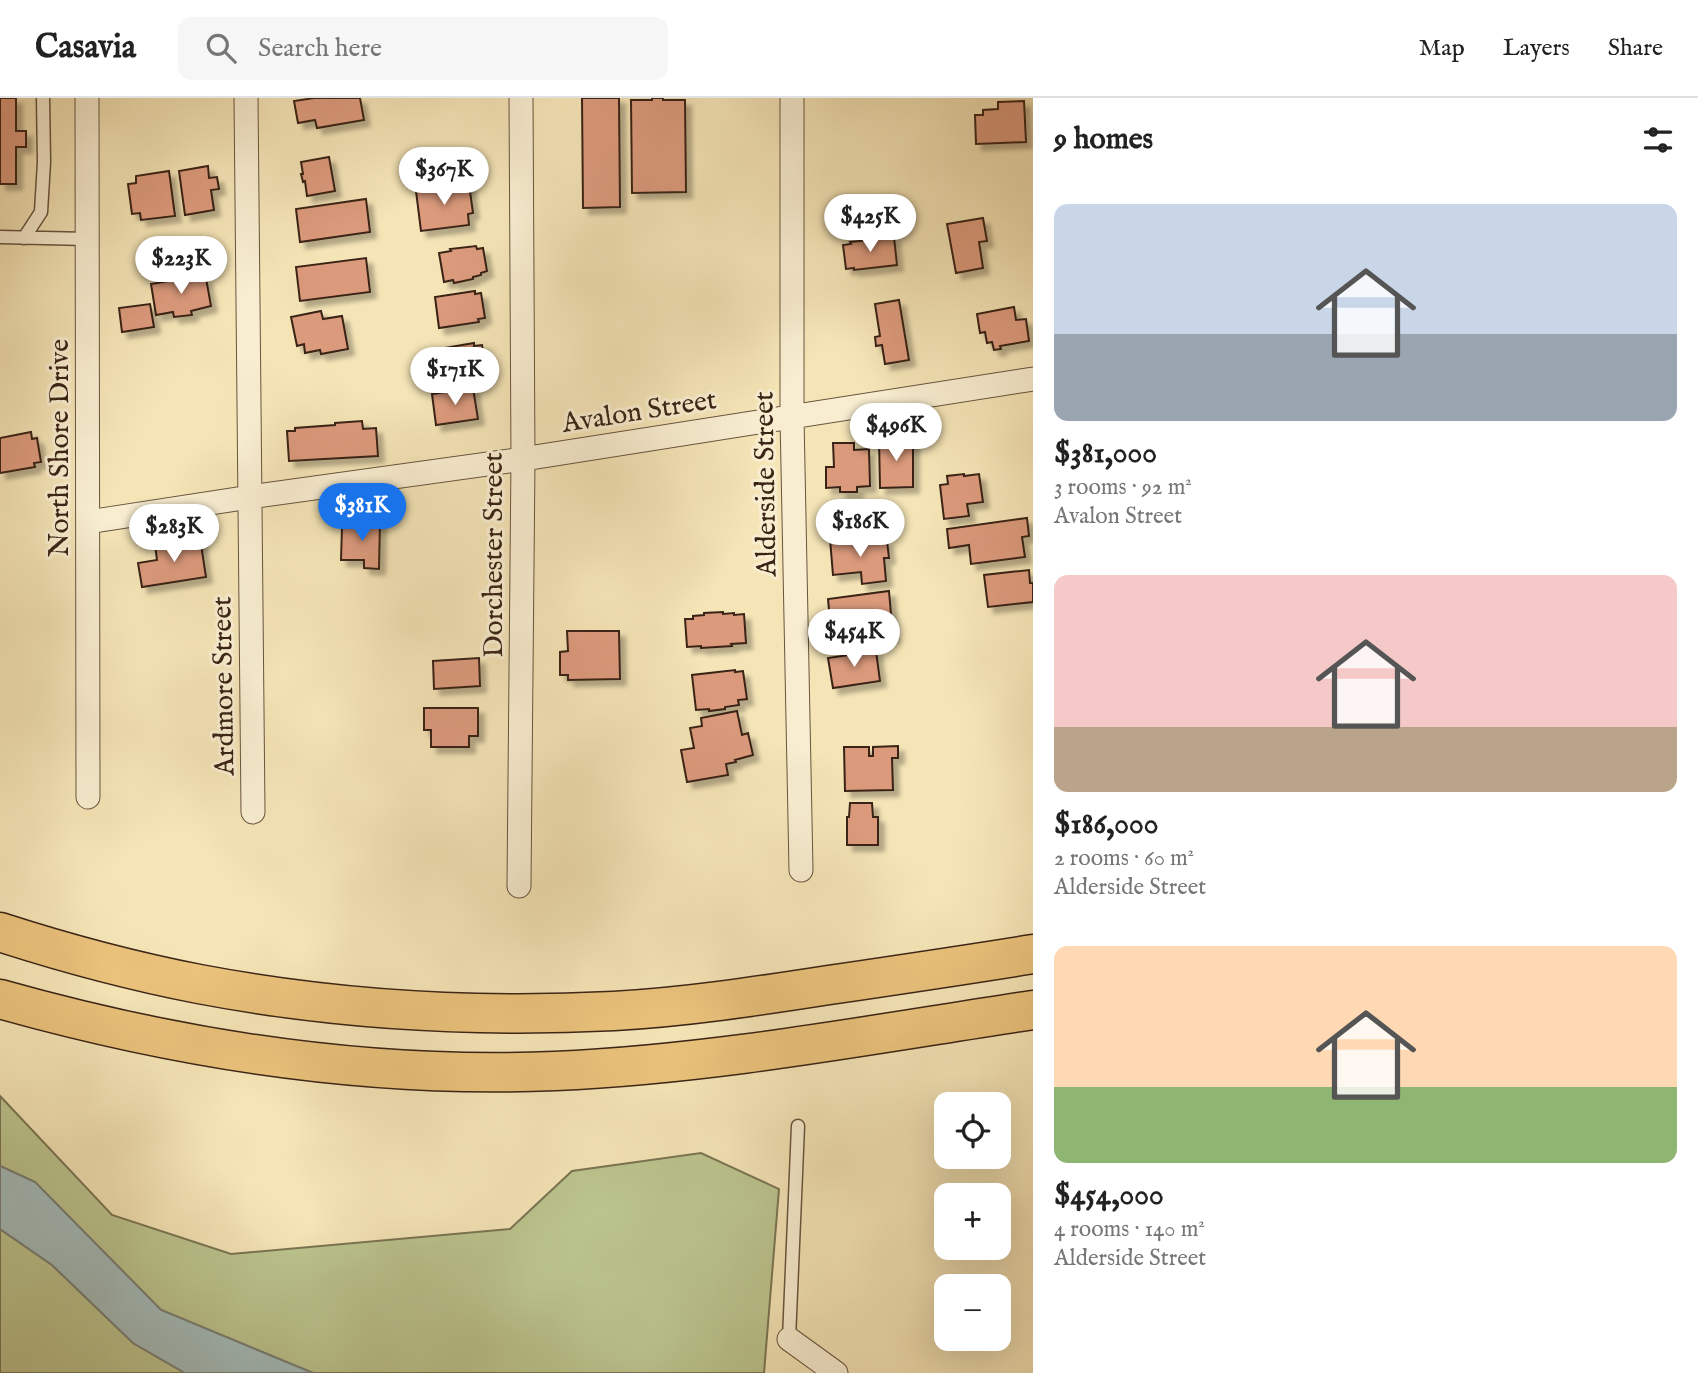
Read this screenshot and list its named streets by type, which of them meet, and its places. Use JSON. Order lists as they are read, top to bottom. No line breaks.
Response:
{"streets":{"street":["Avalon Street","North Shore Drive","Alderside Street","Dorchester Street","Ardmore Street"]},"crossings":[["Avalon Street","North Shore Drive"],["Avalon Street","Alderside Street"],["Avalon Street","Dorchester Street"],["Avalon Street","Ardmore Street"]],"page":{"header":"Casavia","search":"Search here","nav":["Map","Layers","Share"],"heading":"9 homes","price":["$367K","$425K","$223K","$171K","$496K","$381K","$186K","$283K","$454K"],"list":[{"name":"$381,000","note":"3 rooms · 92 m² · Avalon Street"},{"name":"$186,000","note":"2 rooms · 60 m² · Alderside Street"},{"name":"$454,000","note":"4 rooms · 140 m² · Alderside Street"}],"map_buttons":["+","−"]}}
